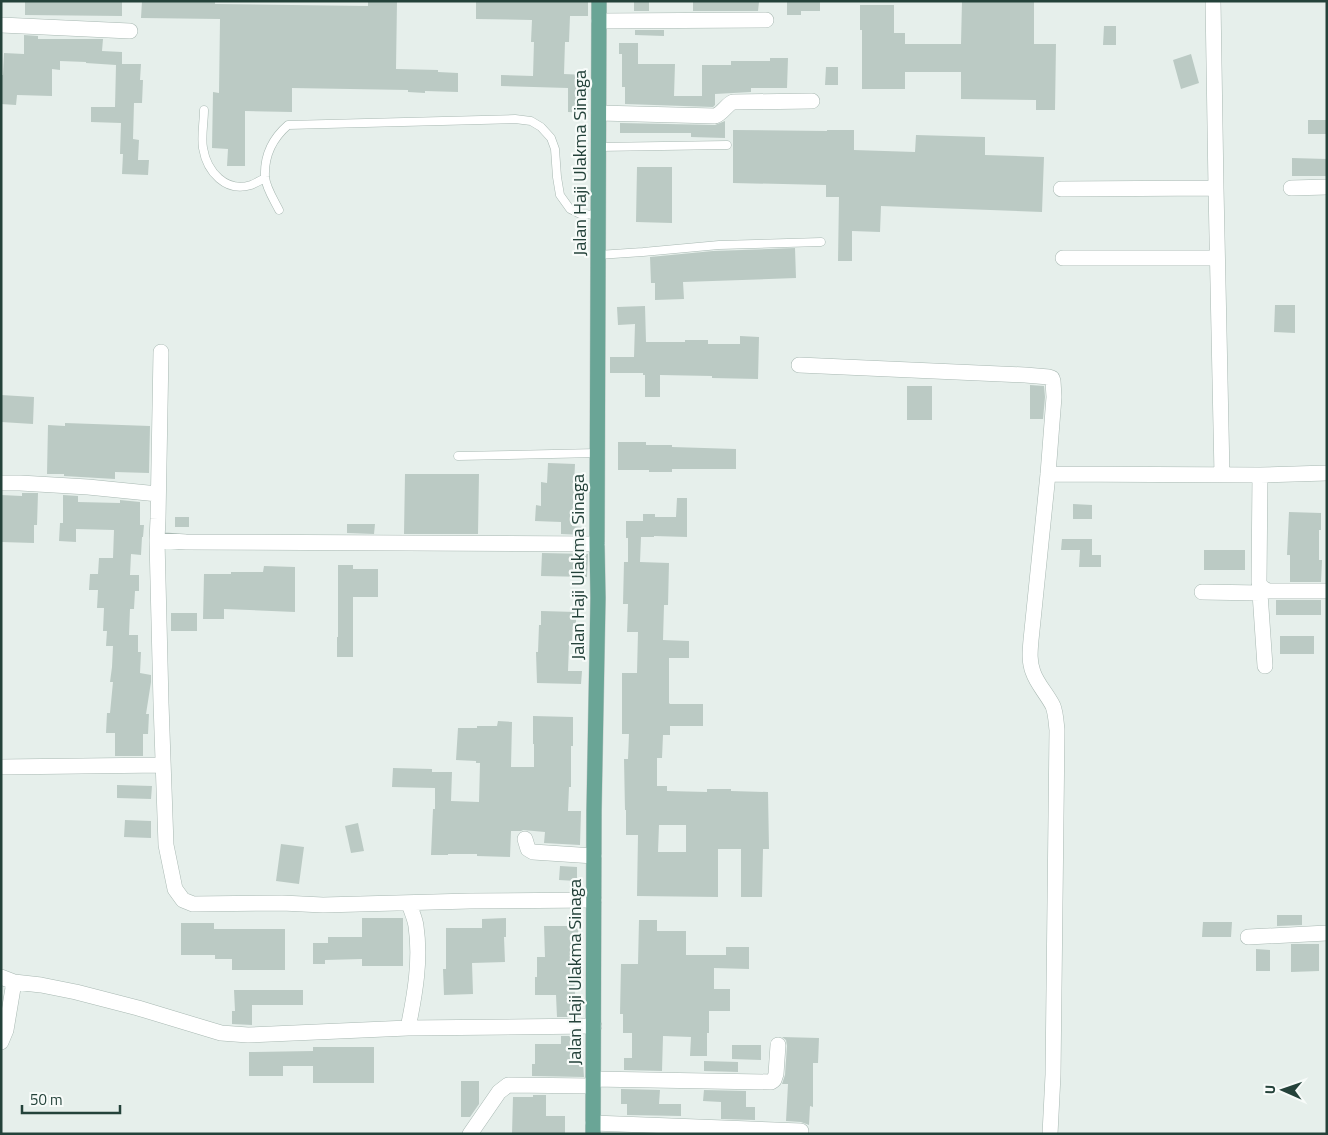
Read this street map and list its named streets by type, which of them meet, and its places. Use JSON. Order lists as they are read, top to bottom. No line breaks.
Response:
{"streets":{"main road":["Jalan Haji Ulakma Sinaga"]},"scale_bar":"50 m","north":"left"}
